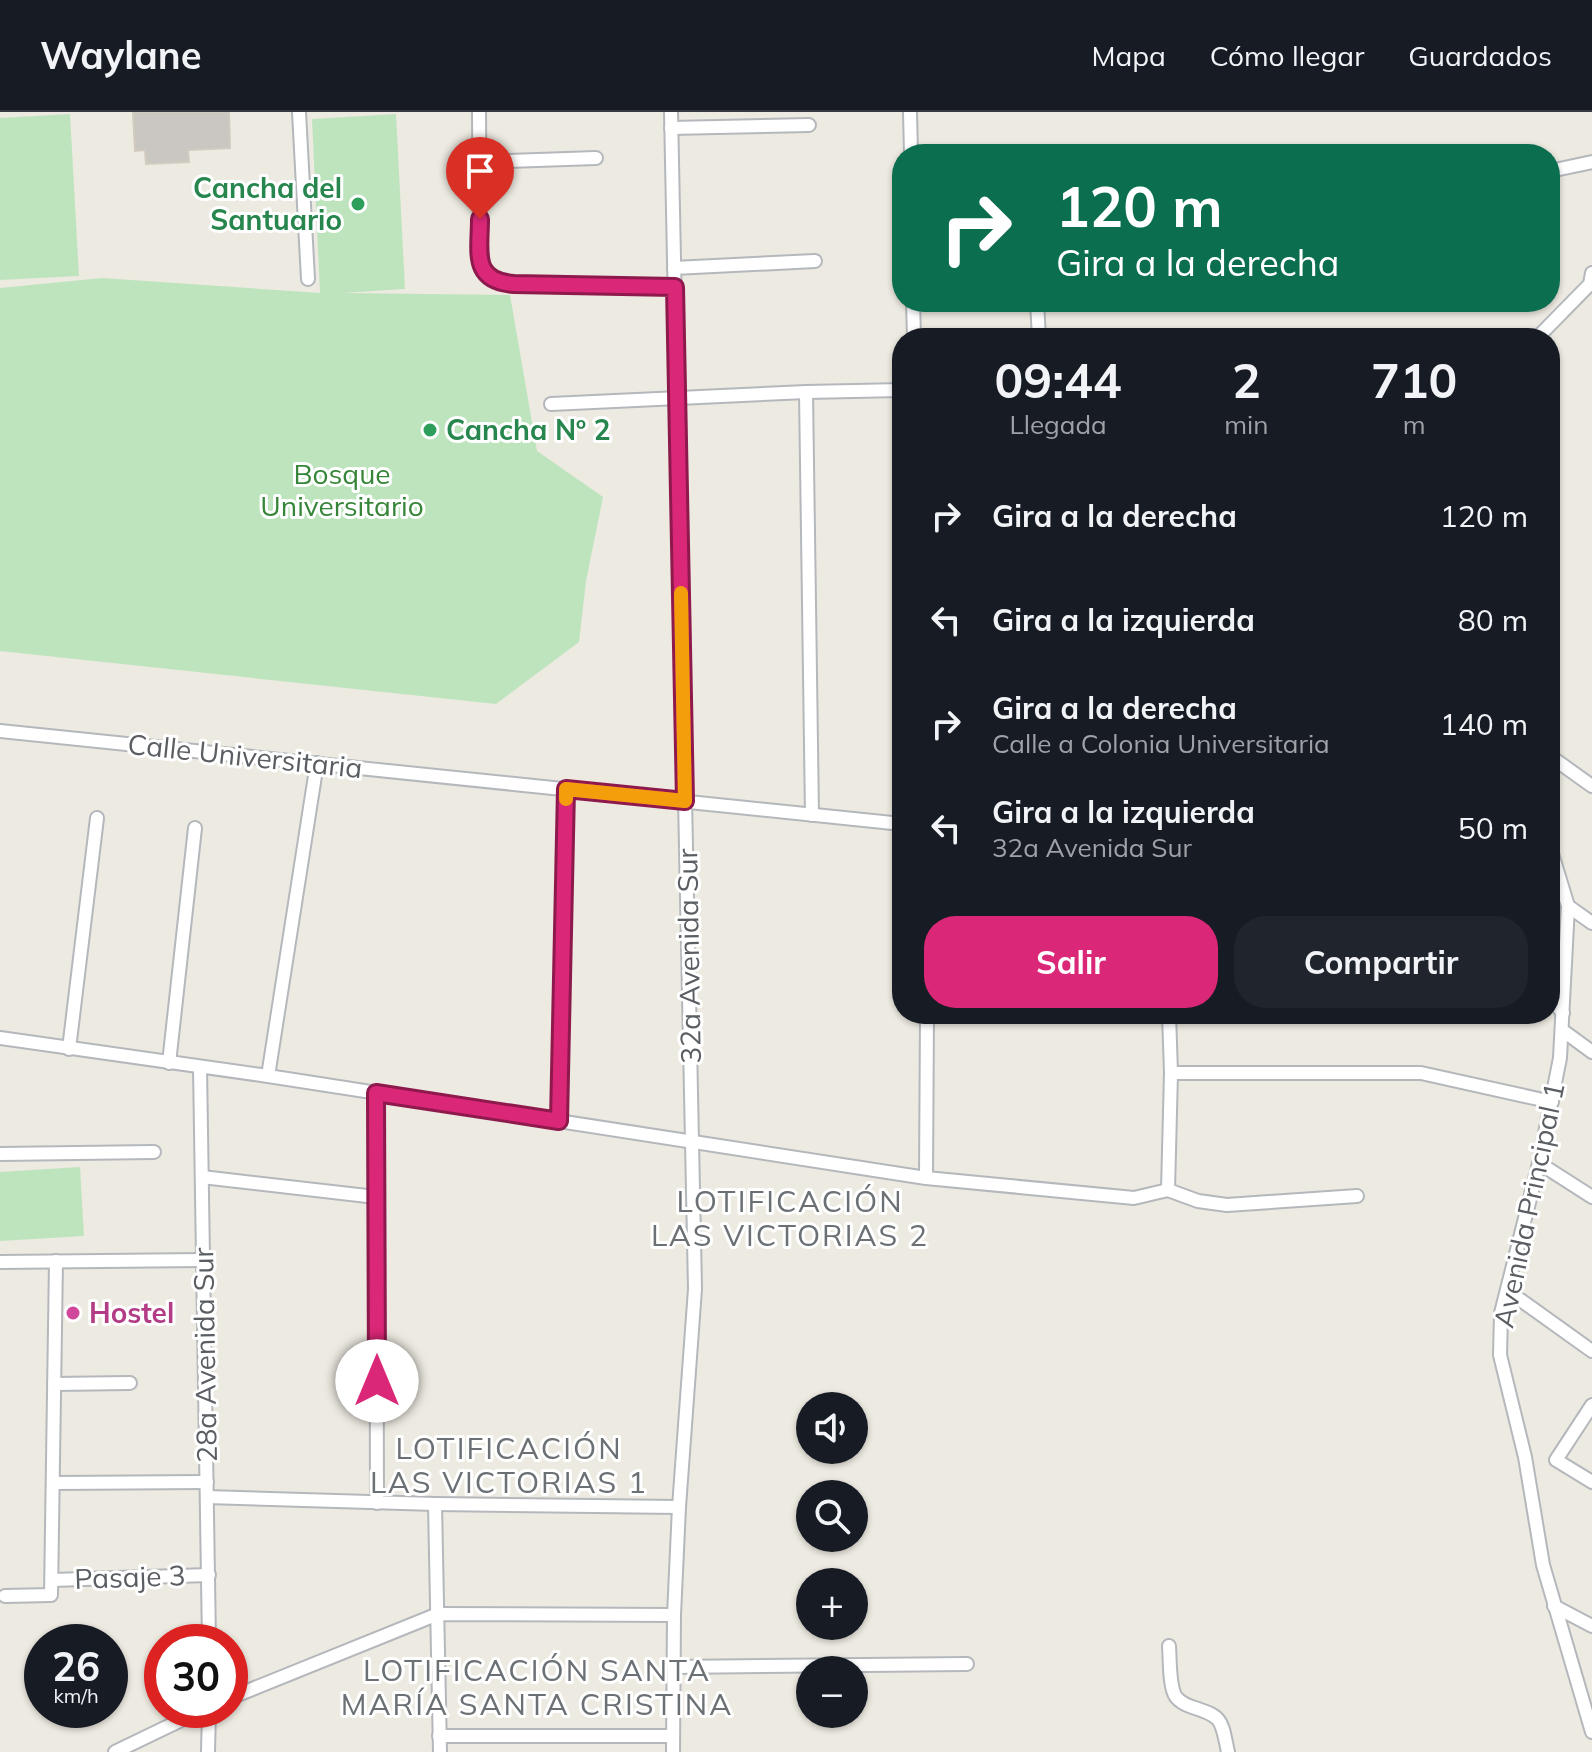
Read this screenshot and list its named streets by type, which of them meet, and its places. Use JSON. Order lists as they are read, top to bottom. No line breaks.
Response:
{"streets":{"street":["Calle Universitaria","32a Avenida Sur","Avenida Principal 1","28a Avenida Sur","Pasaje 3"]},"crossings":[["Calle Universitaria","32a Avenida Sur"],["28a Avenida Sur","Pasaje 3"]],"districts":["LOTIFICACIÓN LAS VICTORIAS 2","LOTIFICACIÓN LAS VICTORIAS 1","LOTIFICACIÓN SANTA MARÍA SANTA CRISTINA"],"parks":["Bosque Universitario"],"places":["Cancha del Santuario","Cancha Nº 2","Hostel"],"page":{"header":"Waylane","nav":["Mapa","Cómo llegar","Guardados"],"turn":["120 m","Gira a la derecha"],"eta":["09:44","Llegada","2","min","710","m"],"list":[{"name":"Gira a la derecha","value":"120 m"},{"name":"Gira a la izquierda","value":"80 m"},{"name":"Gira a la derecha","note":"Calle a Colonia Universitaria","value":"140 m"},{"name":"Gira a la izquierda","note":"32a Avenida Sur","value":"50 m"}],"buttons":["Salir","Compartir"],"map_buttons":["+","−"],"speed":"26 km/h","limit":"30"}}
